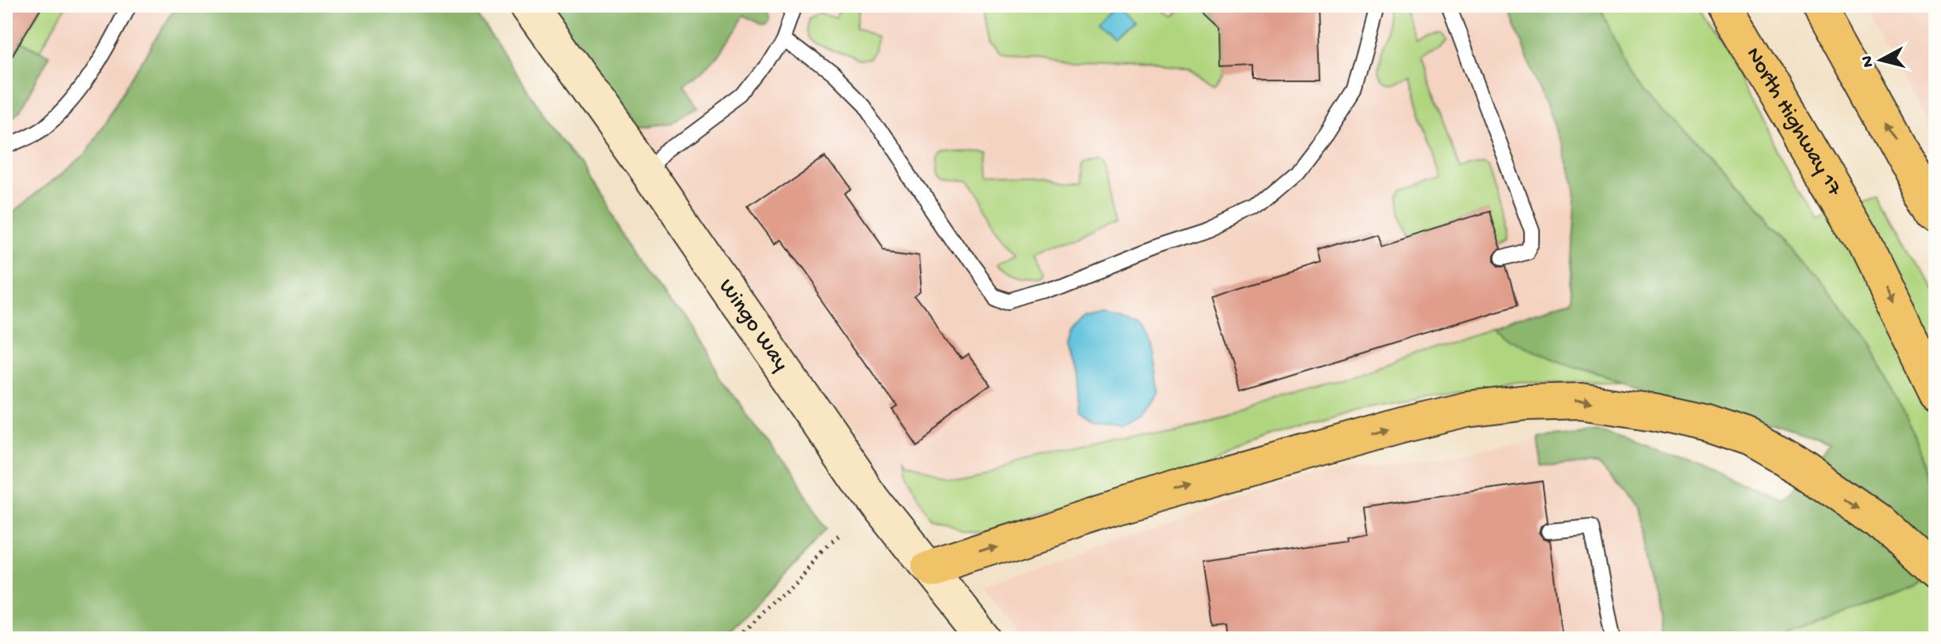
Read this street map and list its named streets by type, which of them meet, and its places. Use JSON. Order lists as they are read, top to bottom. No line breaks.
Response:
{"streets":{"highway":["North Highway 17"],"street":["Wingo Way"]},"north":"left"}
